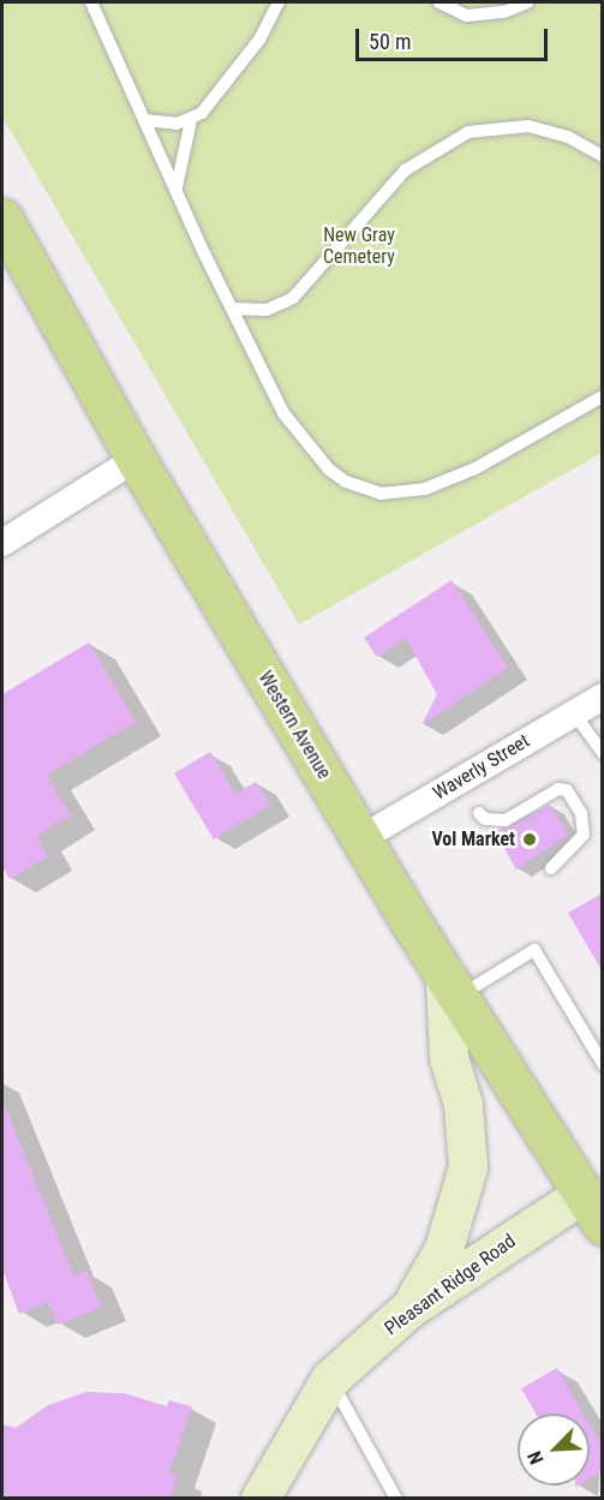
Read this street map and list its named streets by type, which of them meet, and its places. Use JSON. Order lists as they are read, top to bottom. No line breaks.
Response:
{"streets":{"main road":["Western Avenue","Pleasant Ridge Road"],"street":["Waverly Street"]},"crossings":[["Western Avenue","Waverly Street"],["Western Avenue","Pleasant Ridge Road"]],"parks":["New Gray Cemetery"],"places":["Vol Market"],"scale_bar":"50 m","north":"bottom left"}
